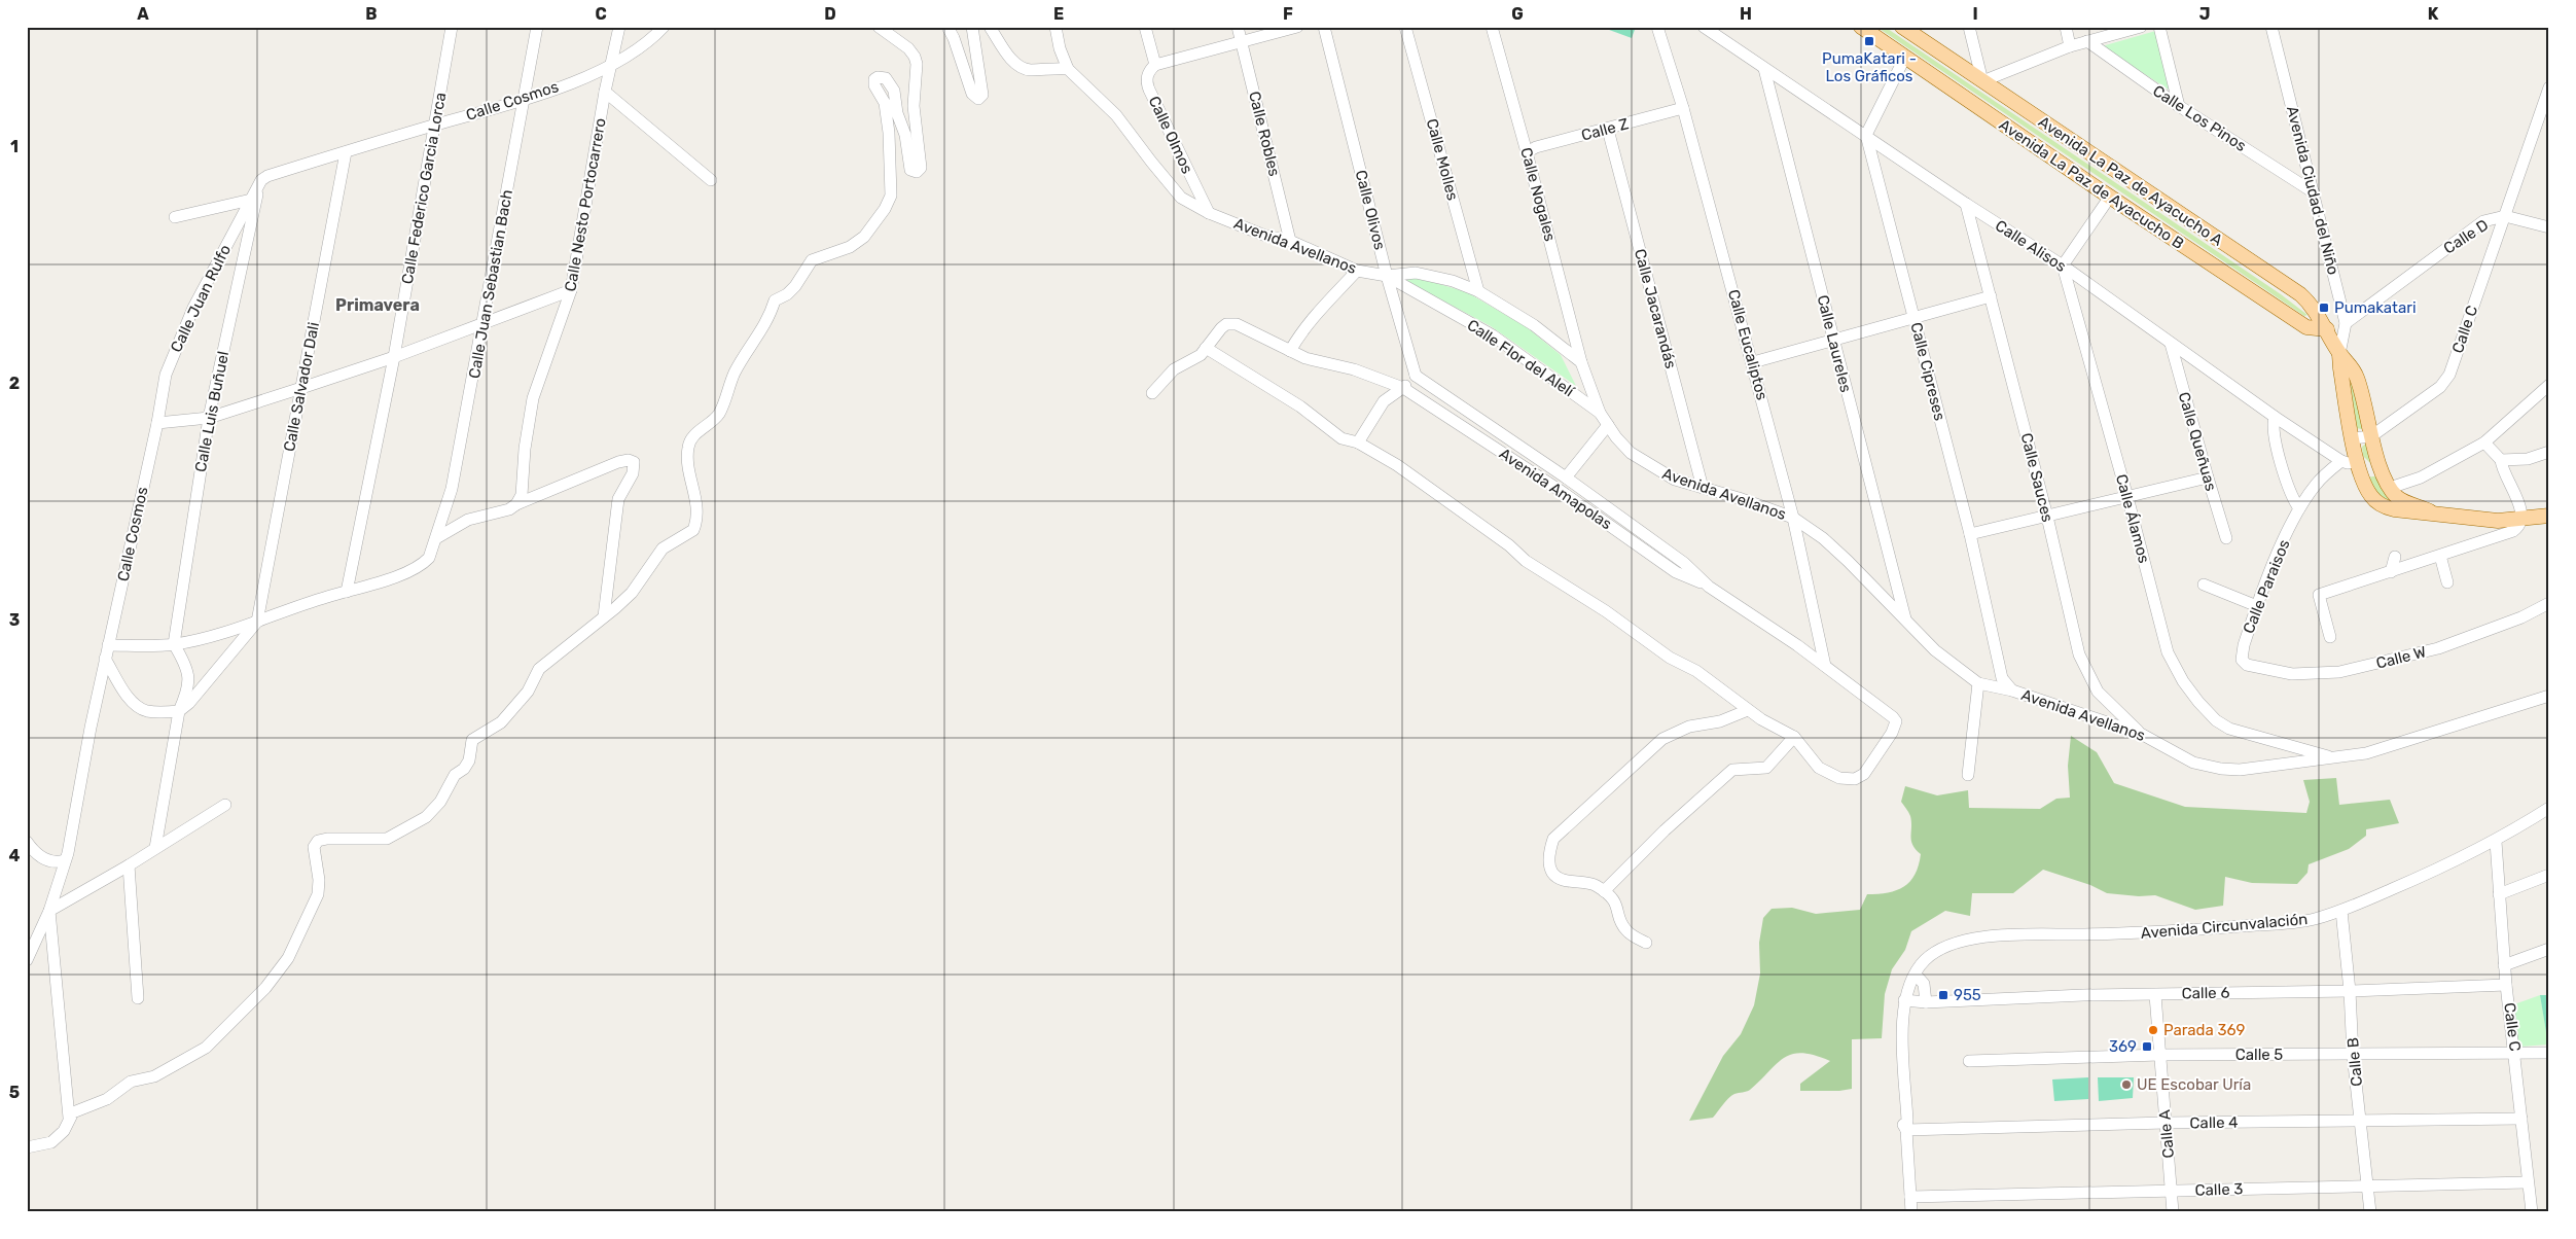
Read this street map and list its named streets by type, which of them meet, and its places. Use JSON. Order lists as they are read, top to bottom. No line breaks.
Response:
{"streets":{"main road":["Avenida La Paz de Ayacucho A","Avenida La Paz de Ayacucho B","Avenida Ciudad del Niño"],"street":["Calle Cosmos","Calle Los Pinos","Calle Z","Calle Robles","Calle Olmos","Calle Molles","Calle Federico Garcia Lorca","Calle Nogales","Calle Nesto Portocarrero","Calle Olivos","Calle D","Avenida Avellanos","Calle Alisos","Calle Juan Sebastian Bach","Calle Juan Rulfo","Calle Jacarandás","Calle C","Calle Laureles","Calle Eucaliptos","Calle Flor del Alelí","Calle Cipreses","Calle Salvador Dali","Calle Luis Buñuel","Calle Queñuas","Calle Sauces","Avenida Amapolas","Calle Álamos","Calle Paraisos","Calle W","Avenida Circunvalación","Calle 6","Calle 5","Calle B","Calle 4","Calle A","Calle 3"]},"crossings":[["Calle Cosmos","Calle Federico Garcia Lorca"],["Calle Cosmos","Calle Nesto Portocarrero"],["Calle Cosmos","Calle Juan Sebastian Bach"],["Calle Cosmos","Calle Juan Rulfo"],["Calle Cosmos","Calle Salvador Dali"],["Calle Cosmos","Calle Luis Buñuel"],["Calle Los Pinos","Avenida Ciudad del Niño"],["Calle Z","Calle Nogales"],["Calle Z","Calle Jacarandás"],["Calle Z","Calle Eucaliptos"],["Calle Robles","Avenida Avellanos"],["Calle Olmos","Avenida Avellanos"],["Calle Molles","Avenida Avellanos"],["Avenida La Paz de Ayacucho A","Avenida La Paz de Ayacucho B"],["Avenida La Paz de Ayacucho A","Avenida Ciudad del Niño"],["Calle Federico Garcia Lorca","Calle Juan Sebastian Bach"],["Avenida Ciudad del Niño","Calle D"],["Avenida Ciudad del Niño","Calle Alisos"],["Calle Nogales","Avenida Avellanos"],["Calle Olivos","Avenida Avellanos"],["Calle Olivos","Calle Flor del Alelí"],["Calle Olivos","Avenida Amapolas"],["Calle D","Calle C"],["Avenida Avellanos","Calle Jacarandás"],["Avenida Avellanos","Calle Laureles"],["Avenida Avellanos","Calle Eucaliptos"],["Avenida Avellanos","Calle Flor del Alelí"],["Avenida Avellanos","Calle Cipreses"],["Avenida Avellanos","Calle Sauces"],["Avenida Avellanos","Calle Álamos"],["Calle Alisos","Calle Laureles"],["Calle Alisos","Calle Cipreses"],["Calle Alisos","Calle Queñuas"],["Calle Alisos","Calle Sauces"],["Calle Alisos","Calle Álamos"],["Calle Alisos","Calle Paraisos"],["Calle Juan Sebastian Bach","Calle Salvador Dali"],["Calle Juan Sebastian Bach","Calle Luis Buñuel"],["Calle Juan Rulfo","Calle Luis Buñuel"],["Calle C","Avenida Circunvalación"],["Calle C","Calle 6"],["Calle C","Calle 5"],["Calle C","Calle 4"],["Calle C","Calle 3"],["Calle Eucaliptos","Avenida Amapolas"],["Calle Paraisos","Calle W"],["Avenida Circunvalación","Calle 6"],["Avenida Circunvalación","Calle B"],["Calle 6","Calle B"],["Calle 6","Calle A"],["Calle 5","Calle B"],["Calle 5","Calle A"],["Calle B","Calle 4"],["Calle B","Calle 3"],["Calle 4","Calle A"],["Calle A","Calle 3"]],"districts":["Primavera"],"places":{"transit":["PumaKatari - Los Gráficos","Pumakatari","955","369"],"other":["Parada 369","UE Escobar Uría"]},"grid":{"columns":["A","B","C","D","E","F","G","H","I","J","K"],"rows":["1","2","3","4","5"]}}
